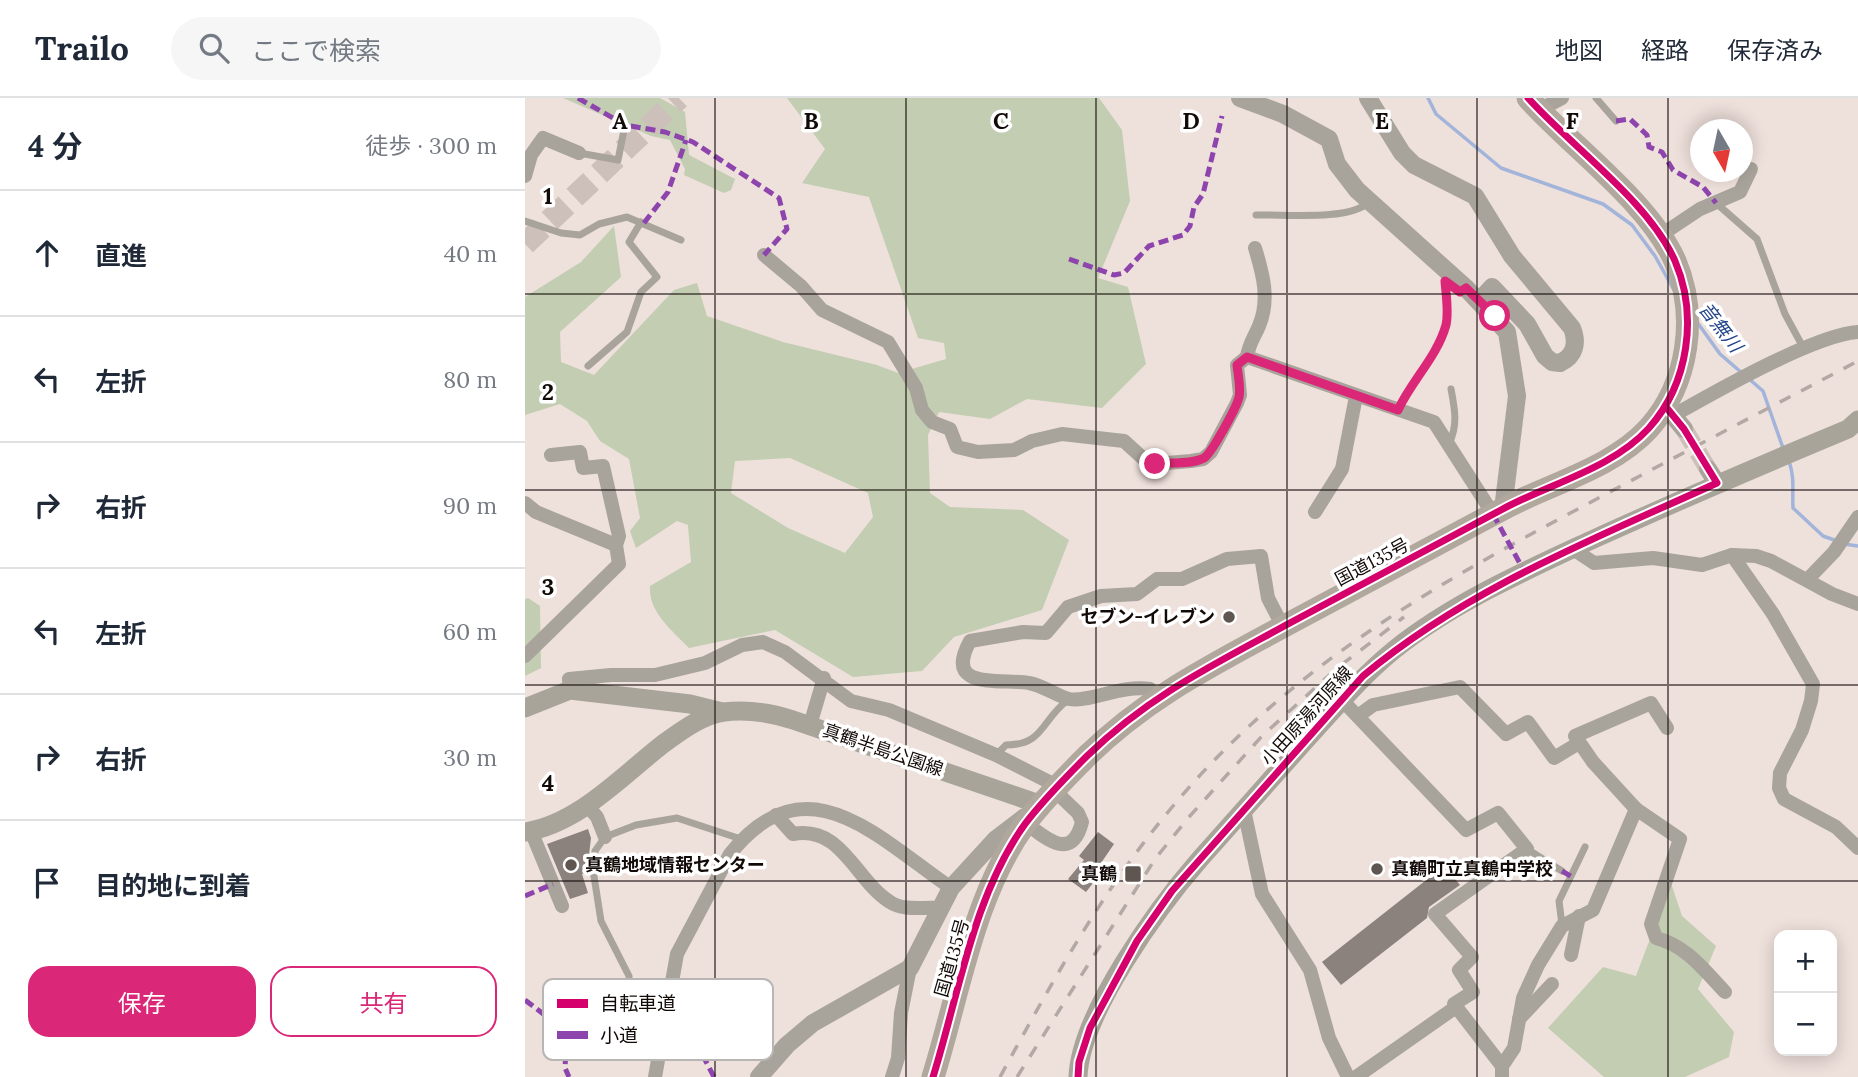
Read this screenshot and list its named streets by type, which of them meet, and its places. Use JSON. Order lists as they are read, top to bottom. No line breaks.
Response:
{"streets":{"highway":["国道135号"],"main road":["小田原湯河原線","真鶴半島公園線"]},"crossings":[["国道135号","真鶴半島公園線"]],"water":["音無川"],"places":{"other":["セブン-イレブン","真鶴地域情報センター","真鶴町立真鶴中学校"],"transit":["真鶴"]},"legend":["自転車道","小道"],"north":"bottom","page":{"header":"Trailo","search":"ここで検索","nav":["地図","経路","保存済み"],"heading":["4 分","徒歩 · 300 m"],"list":[["直進","40 m"],["左折","80 m"],["右折","90 m"],["左折","60 m"],["右折","30 m"],"目的地に到着"],"map_buttons":["+","−"],"buttons":["保存","共有"]},"grid":{"columns":["A","B","C","D","E","F"],"rows":["1","2","3","4"]}}
